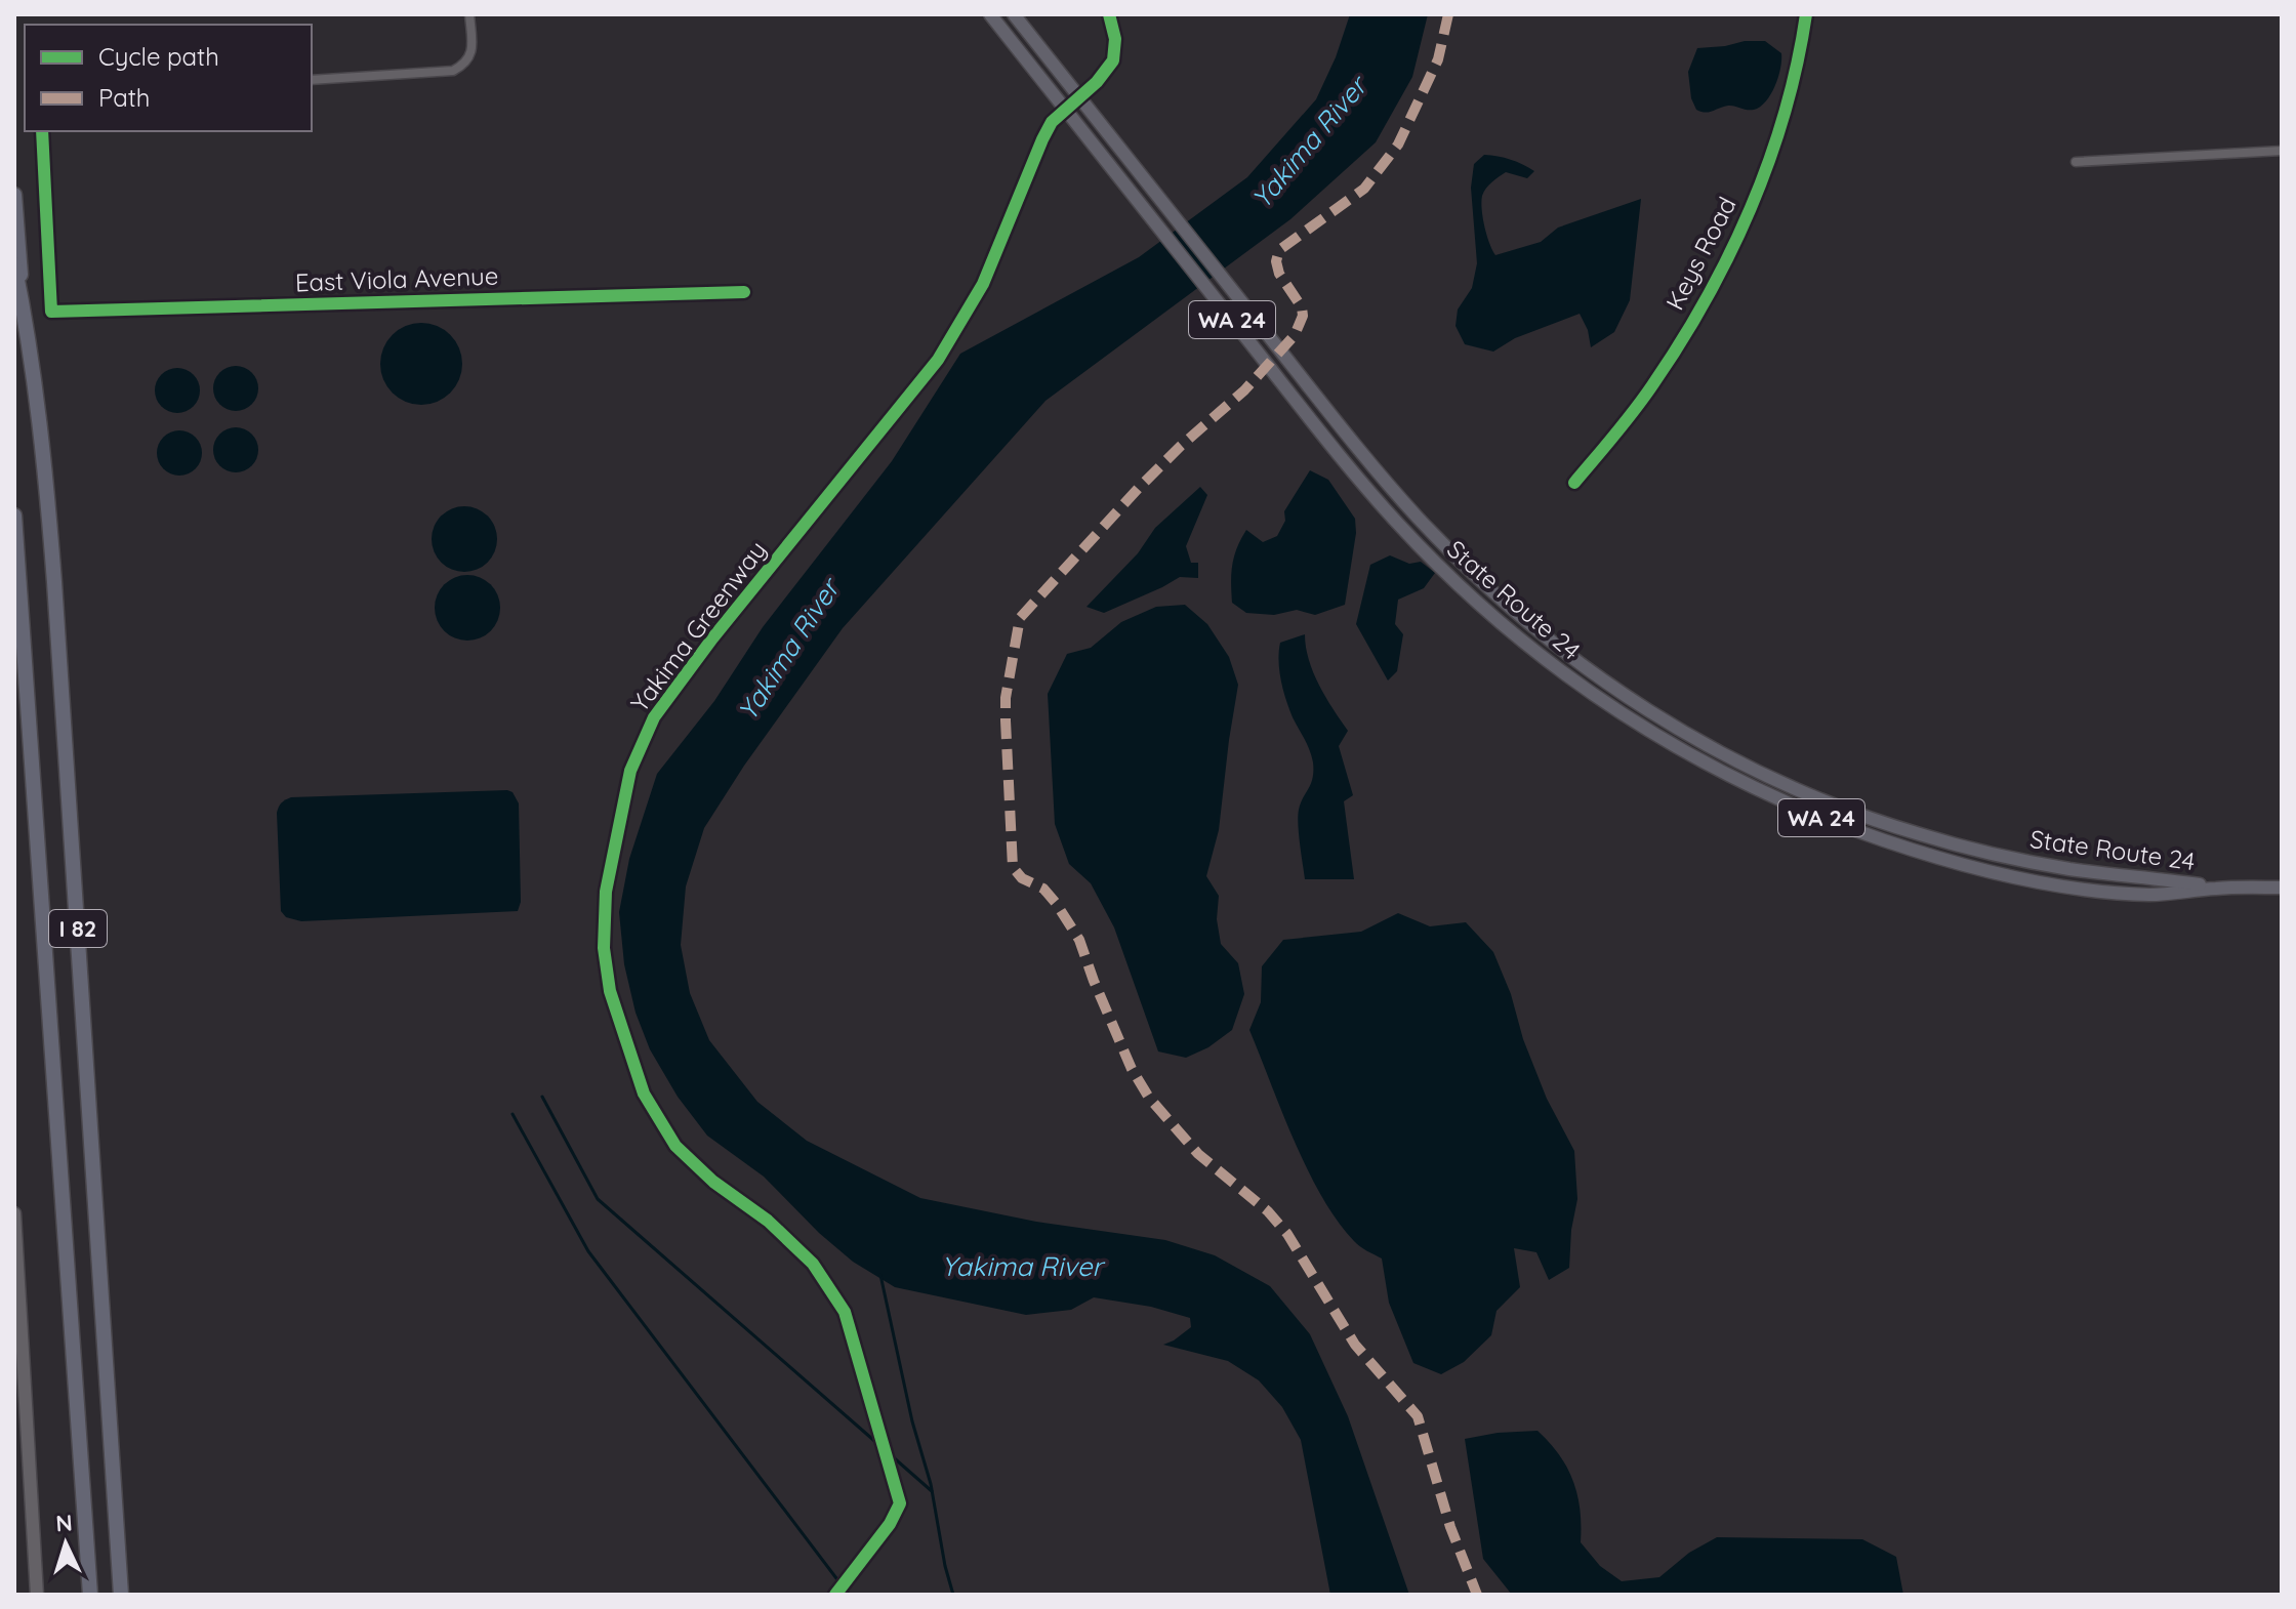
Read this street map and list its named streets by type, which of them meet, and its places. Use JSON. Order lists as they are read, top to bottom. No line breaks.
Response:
{"streets":{"highway":["I 82"],"main road":["WA 24","State Route 24"],"street":["Keys Road","East Viola Avenue"],"cycle path":["Yakima Greenway"]},"water":["Yakima River"],"legend":["Cycle path","Path"],"north":"top"}
